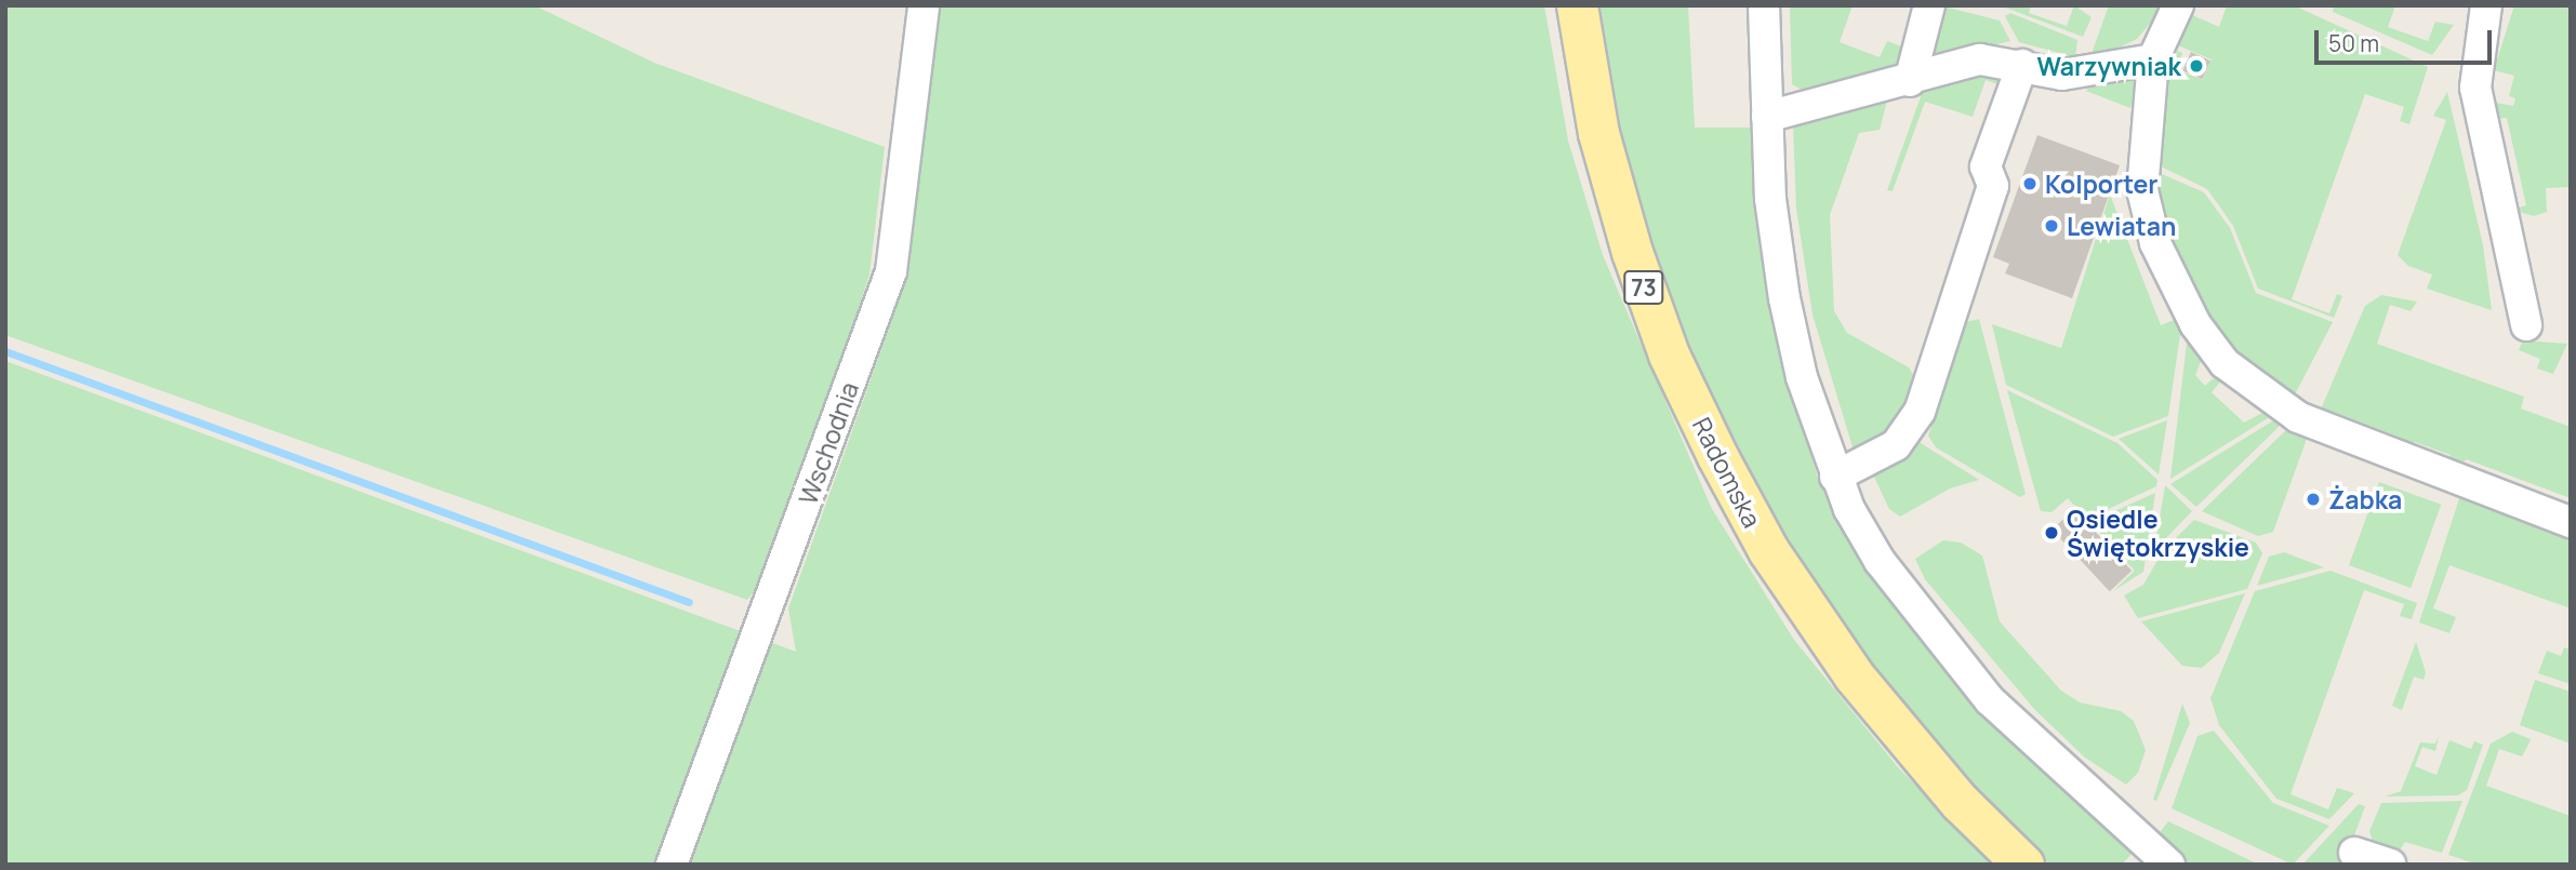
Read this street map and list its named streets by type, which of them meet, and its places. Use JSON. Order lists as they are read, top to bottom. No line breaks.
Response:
{"streets":{"main road":["73","Radomska"],"street":["Wschodnia"]},"places":["Warzywniak","Kolporter","Lewiatan","Żabka","Osiedle Świętokrzyskie"],"scale_bar":"50 m"}
